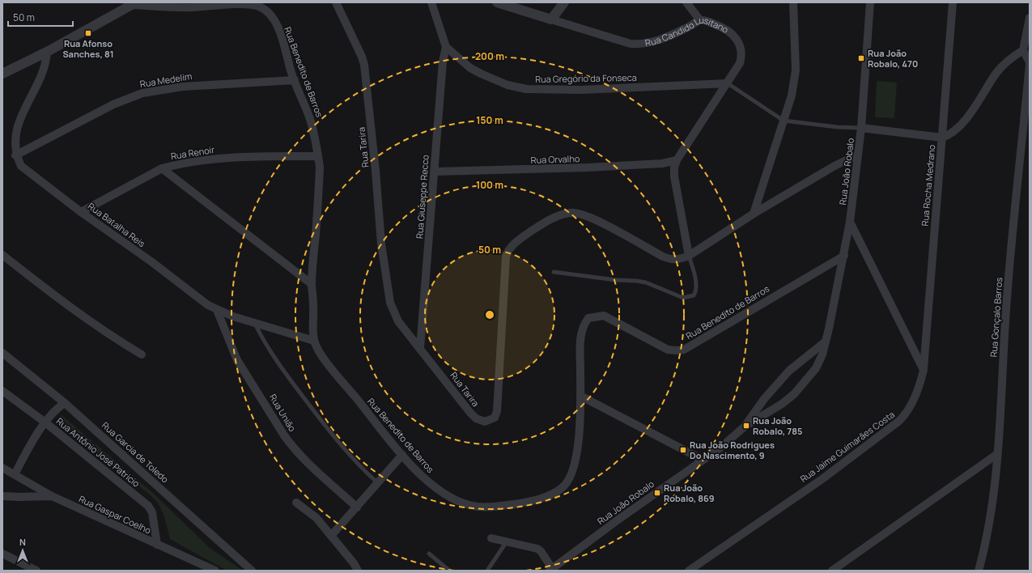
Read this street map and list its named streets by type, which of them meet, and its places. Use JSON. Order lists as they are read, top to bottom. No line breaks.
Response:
{"streets":{"street":["Rua Candido Lusitano","Rua Benedito de Barros","Rua Gregório da Fonseca","Rua Medelim","Rua Tarira","Rua Renoir","Rua Orvalho","Rua João Robalo","Rua Rocha Medrano","Rua Giuseppe Recco","Rua Batalha Reis","Rua Gonçalo Barros","Rua União","Rua Jaime Guimarães Costa","Rua Antônio José Patricio","Rua Garcia de Toledo","Rua Gaspar Coelho"]},"crossings":[["Rua Candido Lusitano","Rua Gregório da Fonseca"],["Rua Candido Lusitano","Rua Tarira"],["Rua Candido Lusitano","Rua Orvalho"],["Rua Benedito de Barros","Rua Medelim"],["Rua Benedito de Barros","Rua Renoir"],["Rua Benedito de Barros","Rua João Robalo"],["Rua Benedito de Barros","Rua Batalha Reis"],["Rua Gregório da Fonseca","Rua Giuseppe Recco"],["Rua Medelim","Rua Batalha Reis"],["Rua Tarira","Rua João Robalo"],["Rua Tarira","Rua Giuseppe Recco"],["Rua Renoir","Rua Batalha Reis"],["Rua Orvalho","Rua Giuseppe Recco"],["Rua Rocha Medrano","Rua Jaime Guimarães Costa"],["Rua Batalha Reis","Rua União"],["Rua Antônio José Patricio","Rua Gaspar Coelho"]],"places":{"transit":["Rua Afonso Sanches, 81","Rua João Robalo, 470","Rua João Robalo, 785","Rua João Rodrigues Do Nascimento, 9","Rua João Robalo, 869"]},"scale_bar":"50 m","north":"top","rings":["200 m","150 m","100 m","50 m"]}
